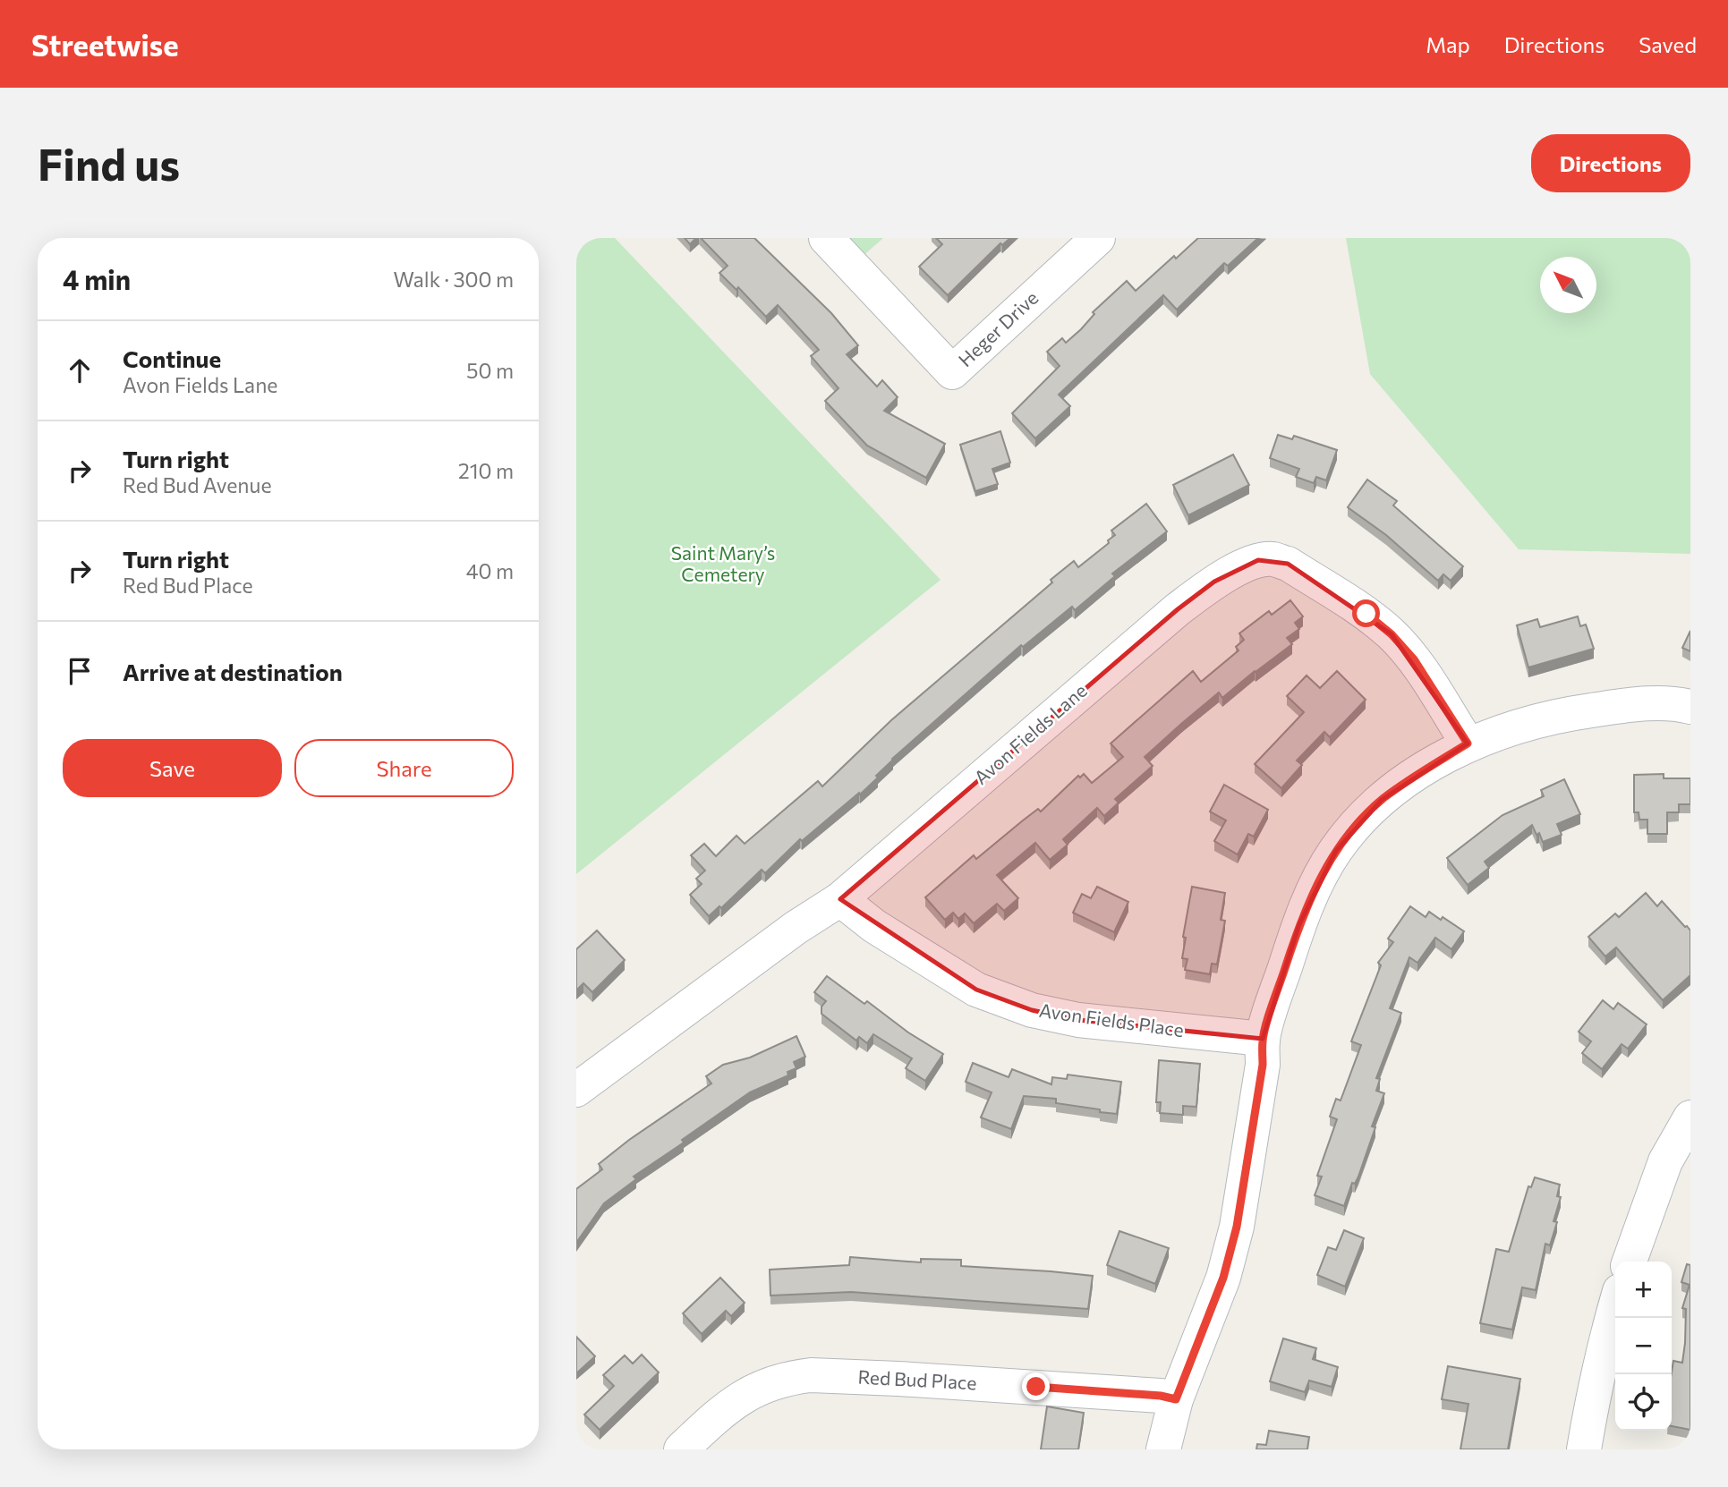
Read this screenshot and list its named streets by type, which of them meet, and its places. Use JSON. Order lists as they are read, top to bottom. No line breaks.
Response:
{"streets":{"street":["Heger Drive","Avon Fields Lane","Avon Fields Place","Red Bud Place"]},"crossings":[["Avon Fields Lane","Avon Fields Place"]],"parks":["Saint Mary’s Cemetery"],"north":"top left","page":{"header":"Streetwise","nav":["Map","Directions","Saved"],"buttons":["Directions",["Save","Share"]],"title":"Find us","heading":["4 min","Walk · 300 m"],"list":[["Continue","Avon Fields Lane","50 m"],["Turn right","Red Bud Avenue","210 m"],["Turn right","Red Bud Place","40 m"],"Arrive at destination"],"map_buttons":["+","−"]}}
